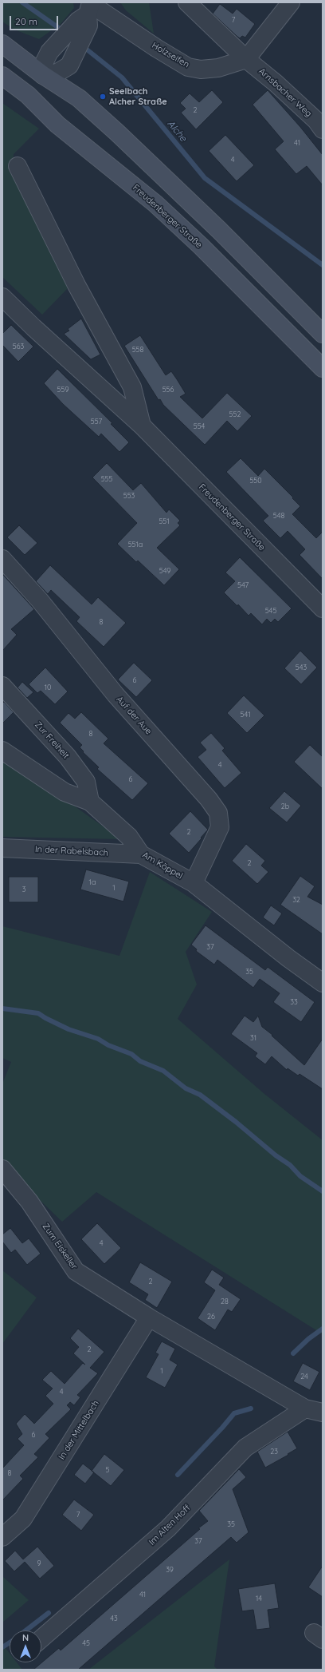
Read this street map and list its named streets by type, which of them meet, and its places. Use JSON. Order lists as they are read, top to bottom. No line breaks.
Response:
{"streets":{"main road":["Freudenberger Straße"],"street":["Holzseifen","Arnsbacher Weg","Auf der Aue","Zur Freiheit","In der Rabelsbach","Am Köppel","Zum Eiskeller","In der Mittelbach","Im Alten Hoff"]},"crossings":[["Holzseifen","Arnsbacher Weg"],["Auf der Aue","Am Köppel"],["Zur Freiheit","Am Köppel"],["In der Rabelsbach","Am Köppel"],["Zum Eiskeller","In der Mittelbach"]],"water":["Alche"],"places":["Seelbach Alcher Straße"],"house_numbers":["7","2","41","4","563","558","559","556","552","557","554","555","550","553","548","551","551a","549","547","545","8","543","6","10","541","8","4","6","2b","2","2","1a","1","3","32","37","35","33","31","4","2","28","26","2","1","24","4","6","23","5","8","7","35","37","9","39","41","14","43","45"],"scale_bar":"20 m","north":"top"}
